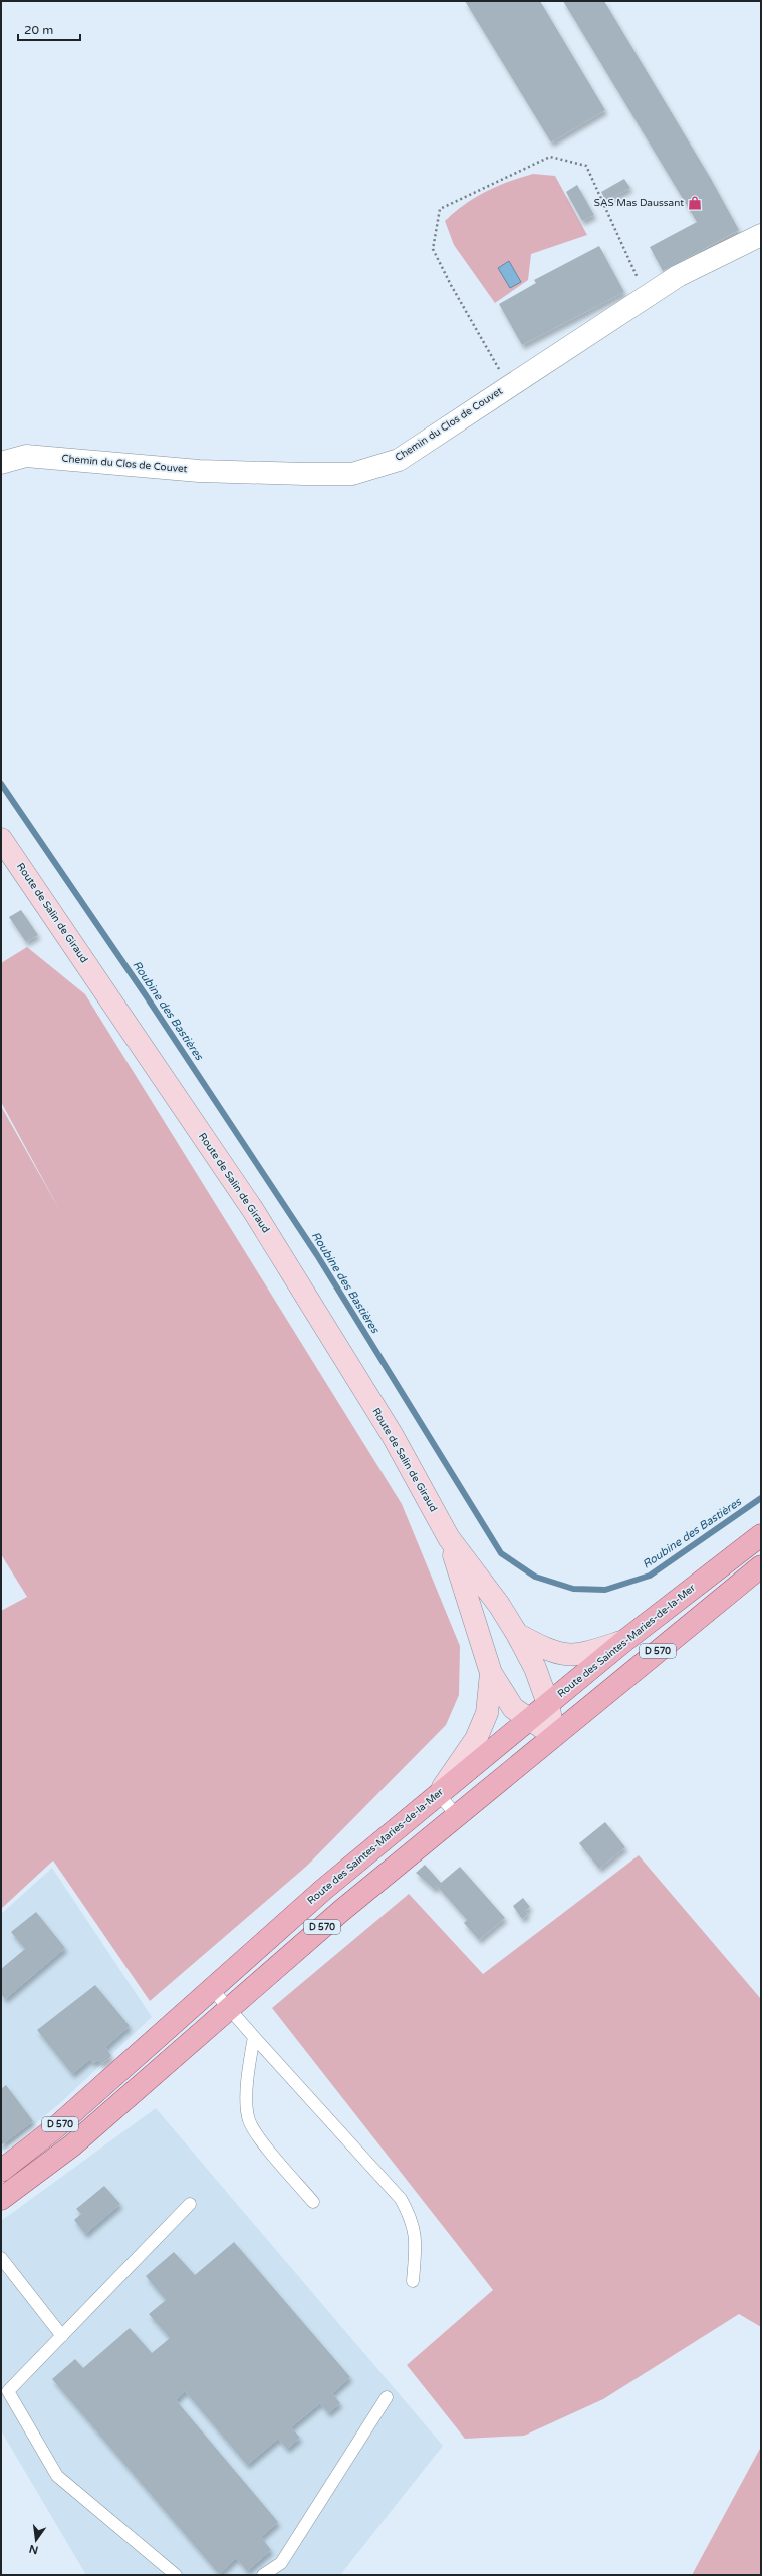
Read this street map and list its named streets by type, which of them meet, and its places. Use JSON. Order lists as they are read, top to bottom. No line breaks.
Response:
{"streets":{"main road":["Route de Salin de Giraud","Route des Saintes-Maries-de-la-Mer","D 570"],"street":["Chemin du Clos de Couvet"]},"crossings":[["Route de Salin de Giraud","Route des Saintes-Maries-de-la-Mer"],["Route de Salin de Giraud","D 570"]],"water":["Roubine des Bastières"],"places":{"shop":["SAS Mas Daussant"]},"scale_bar":"20 m","north":"bottom"}
